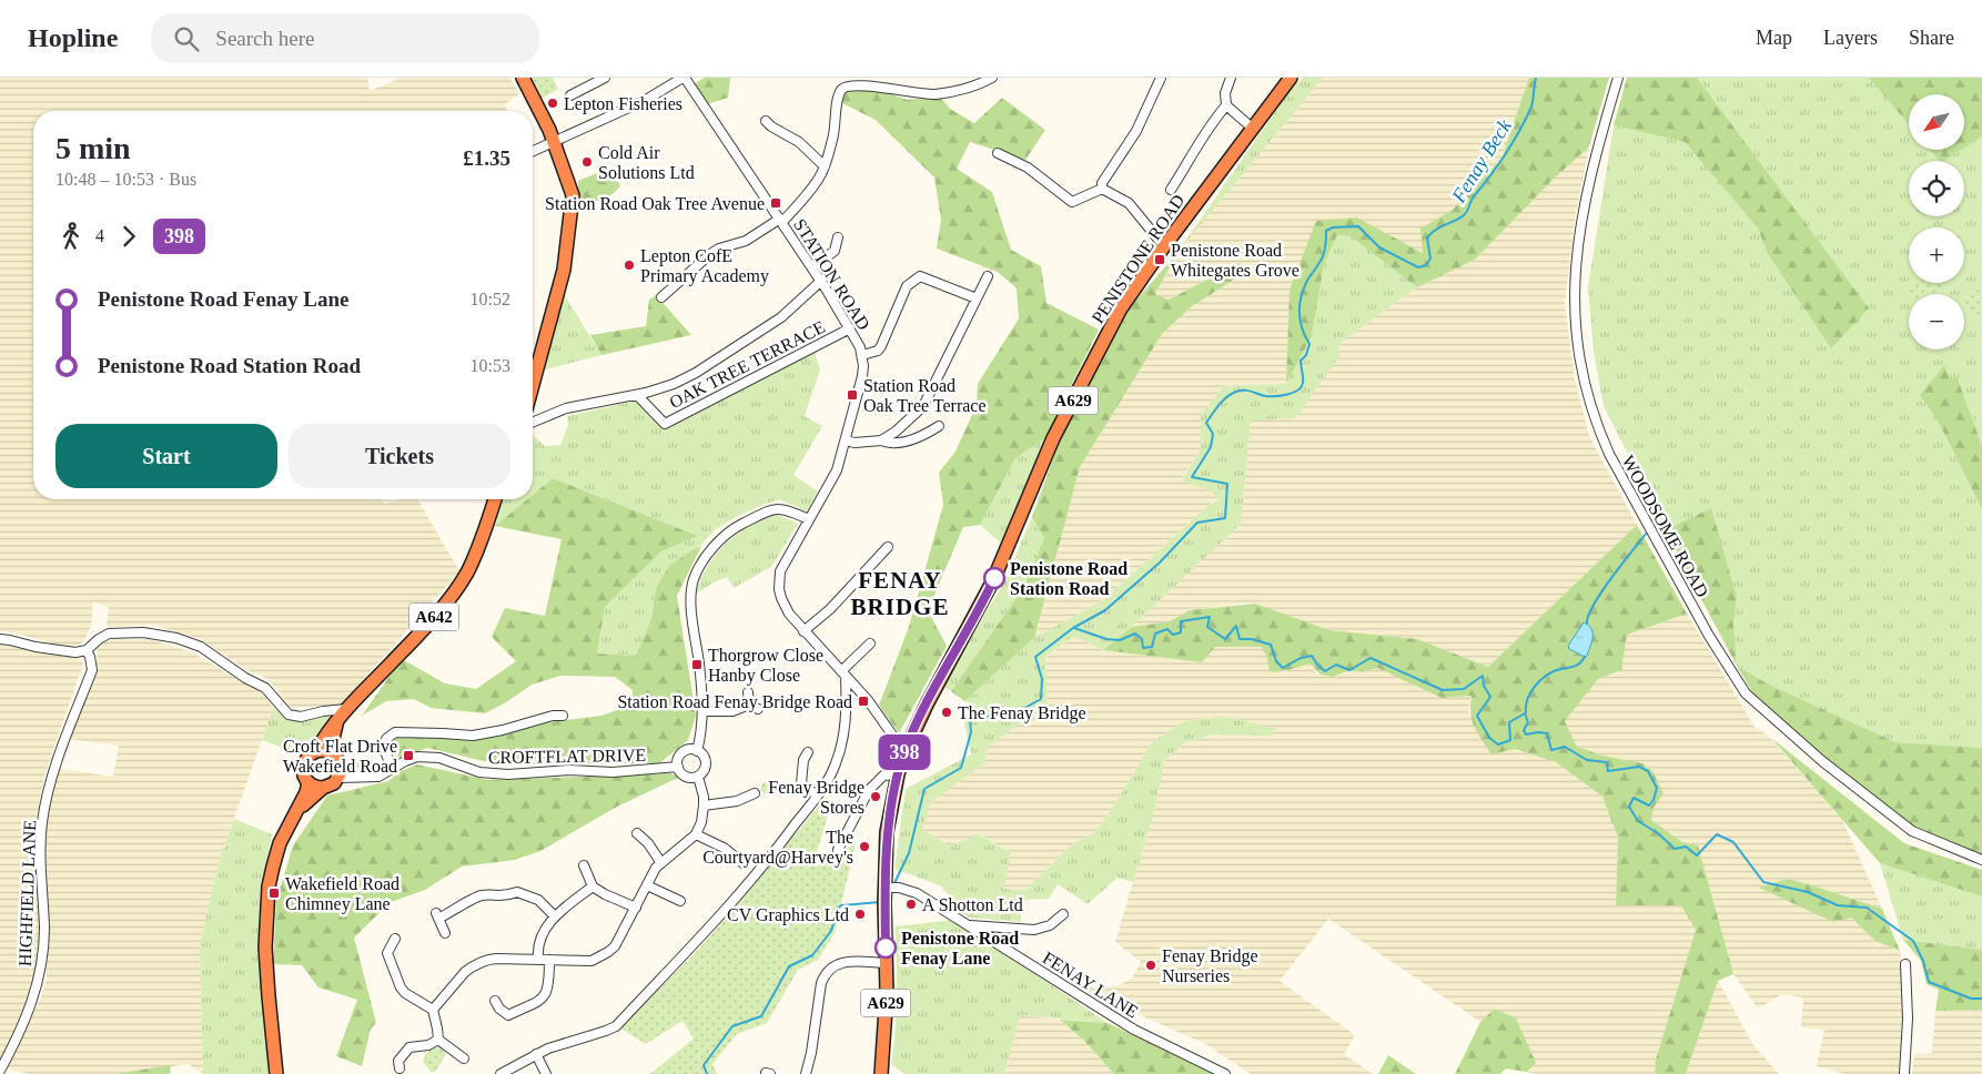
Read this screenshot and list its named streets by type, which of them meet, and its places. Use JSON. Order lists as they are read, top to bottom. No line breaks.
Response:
{"streets":{"highway":["PENISTONE ROAD","A629","A642"],"street":["STATION ROAD","OAK TREE TERRACE","WOODSOME ROAD","CROFTFLAT DRIVE","HIGHFIELD LANE","FENAY LANE"]},"crossings":[["PENISTONE ROAD","STATION ROAD"],["PENISTONE ROAD","FENAY LANE"],["STATION ROAD","OAK TREE TERRACE"],["A642","CROFTFLAT DRIVE"]],"districts":["FENAY BRIDGE"],"water":["Fenay Beck"],"places":{"other":["Lepton Fisheries","Cold Air Solutions Ltd","Lepton CofE Primary Academy","Penistone Road Station Road","The Fenay Bridge","Fenay Bridge Stores","The Courtyard@Harvey's","A Shotton Ltd","CV Graphics Ltd","Penistone Road Fenay Lane","Fenay Bridge Nurseries"],"transit":["Station Road Oak Tree Avenue","Penistone Road Whitegates Grove","Station Road Oak Tree Terrace","Thorgrow Close Hanby Close","Station Road Fenay Bridge Road","Croft Flat Drive Wakefield Road","Wakefield Road Chimney Lane"]},"lines":["bus line 398"],"north":"bottom left","page":{"header":"Hopline","search":"Search here","nav":["Map","Layers","Share"],"on_map":"398","map_buttons":["+","−"],"heading":["5 min","10:48 – 10:53 · Bus","£1.35"],"legs":["4","398"],"list":[{"name":"Penistone Road Fenay Lane","value":"10:52"},{"name":"Penistone Road Station Road","value":"10:53"}],"buttons":["Start","Tickets"]}}
